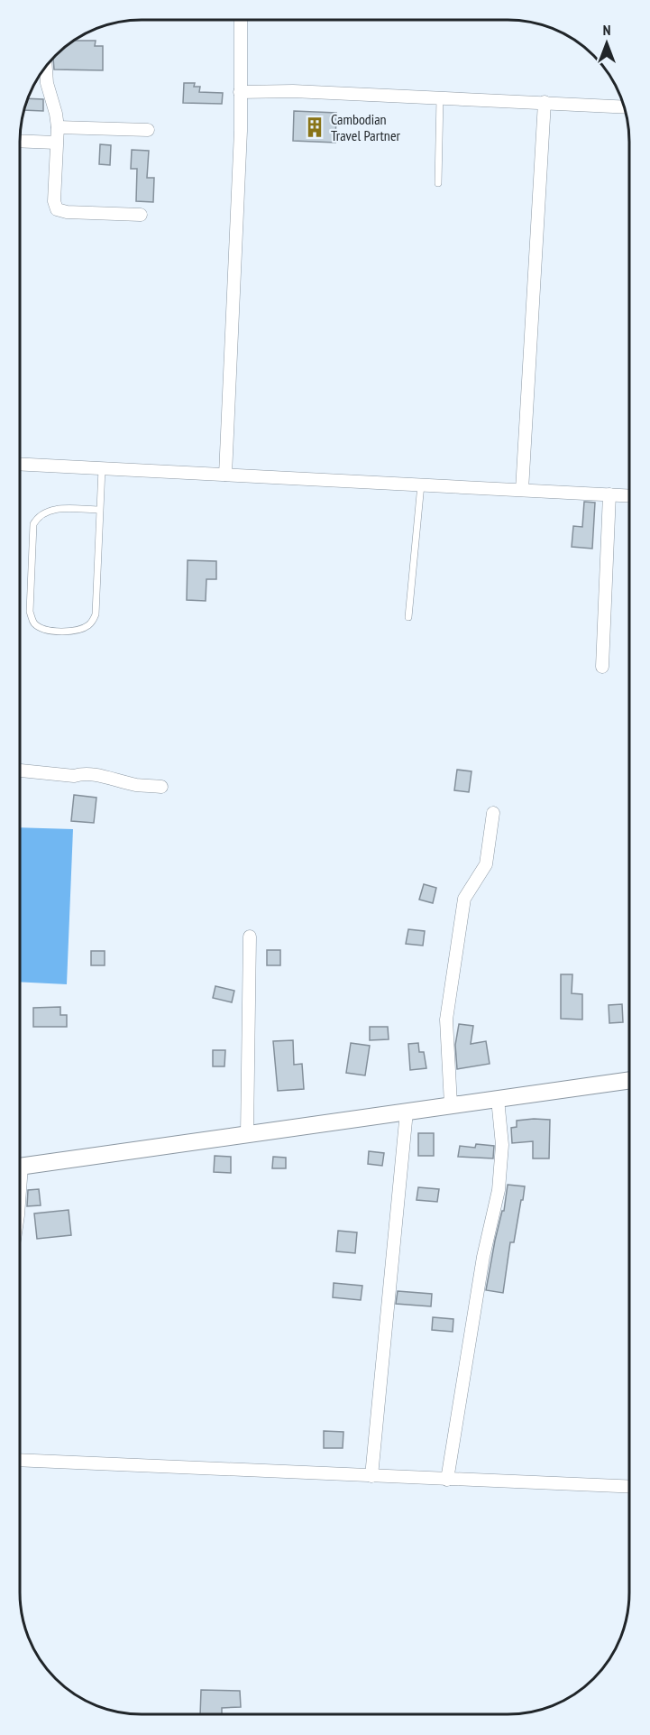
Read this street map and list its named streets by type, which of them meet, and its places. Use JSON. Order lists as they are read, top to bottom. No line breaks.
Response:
{"places":{"building":["Cambodian Travel Partner"]},"north":"top"}
